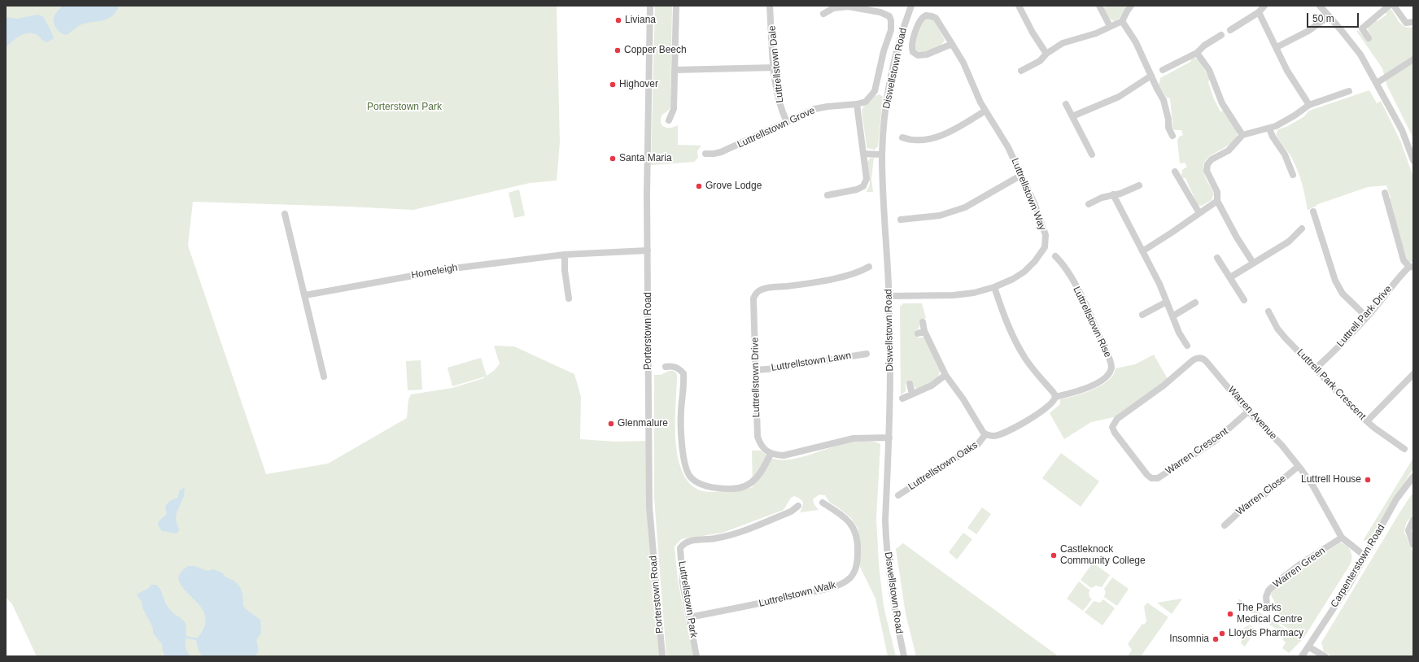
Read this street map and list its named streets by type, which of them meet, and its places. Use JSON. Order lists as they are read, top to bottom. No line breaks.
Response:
{"streets":{"street":["Luttrellstown Dale","Diswellstown Road","Luttrellstown Grove","Luttrellstown Way","Homeleigh","Luttrell Park Drive","Luttrellstown Rise","Porterstown Road","Luttrellstown Lawn","Luttrellstown Drive","Luttrell Park Crescent","Warren Avenue","Warren Crescent","Luttrellstown Oaks","Warren Close","Carpenterstown Road","Warren Green","Luttrellstown Walk","Luttrellstown Park"]},"crossings":[["Luttrellstown Dale","Luttrellstown Grove"],["Diswellstown Road","Luttrellstown Way"],["Homeleigh","Porterstown Road"],["Luttrell Park Drive","Luttrell Park Crescent"],["Luttrellstown Lawn","Luttrellstown Drive"],["Warren Avenue","Warren Crescent"],["Warren Avenue","Warren Close"],["Warren Avenue","Carpenterstown Road"],["Warren Avenue","Warren Green"],["Luttrellstown Walk","Luttrellstown Park"]],"parks":["Porterstown Park"],"places":["Liviana","Copper Beech","Highover","Santa Maria","Grove Lodge","Glenmalure","Luttrell House","Castleknock Community College","The Parks Medical Centre","Lloyds Pharmacy","Insomnia"],"scale_bar":"50 m"}
